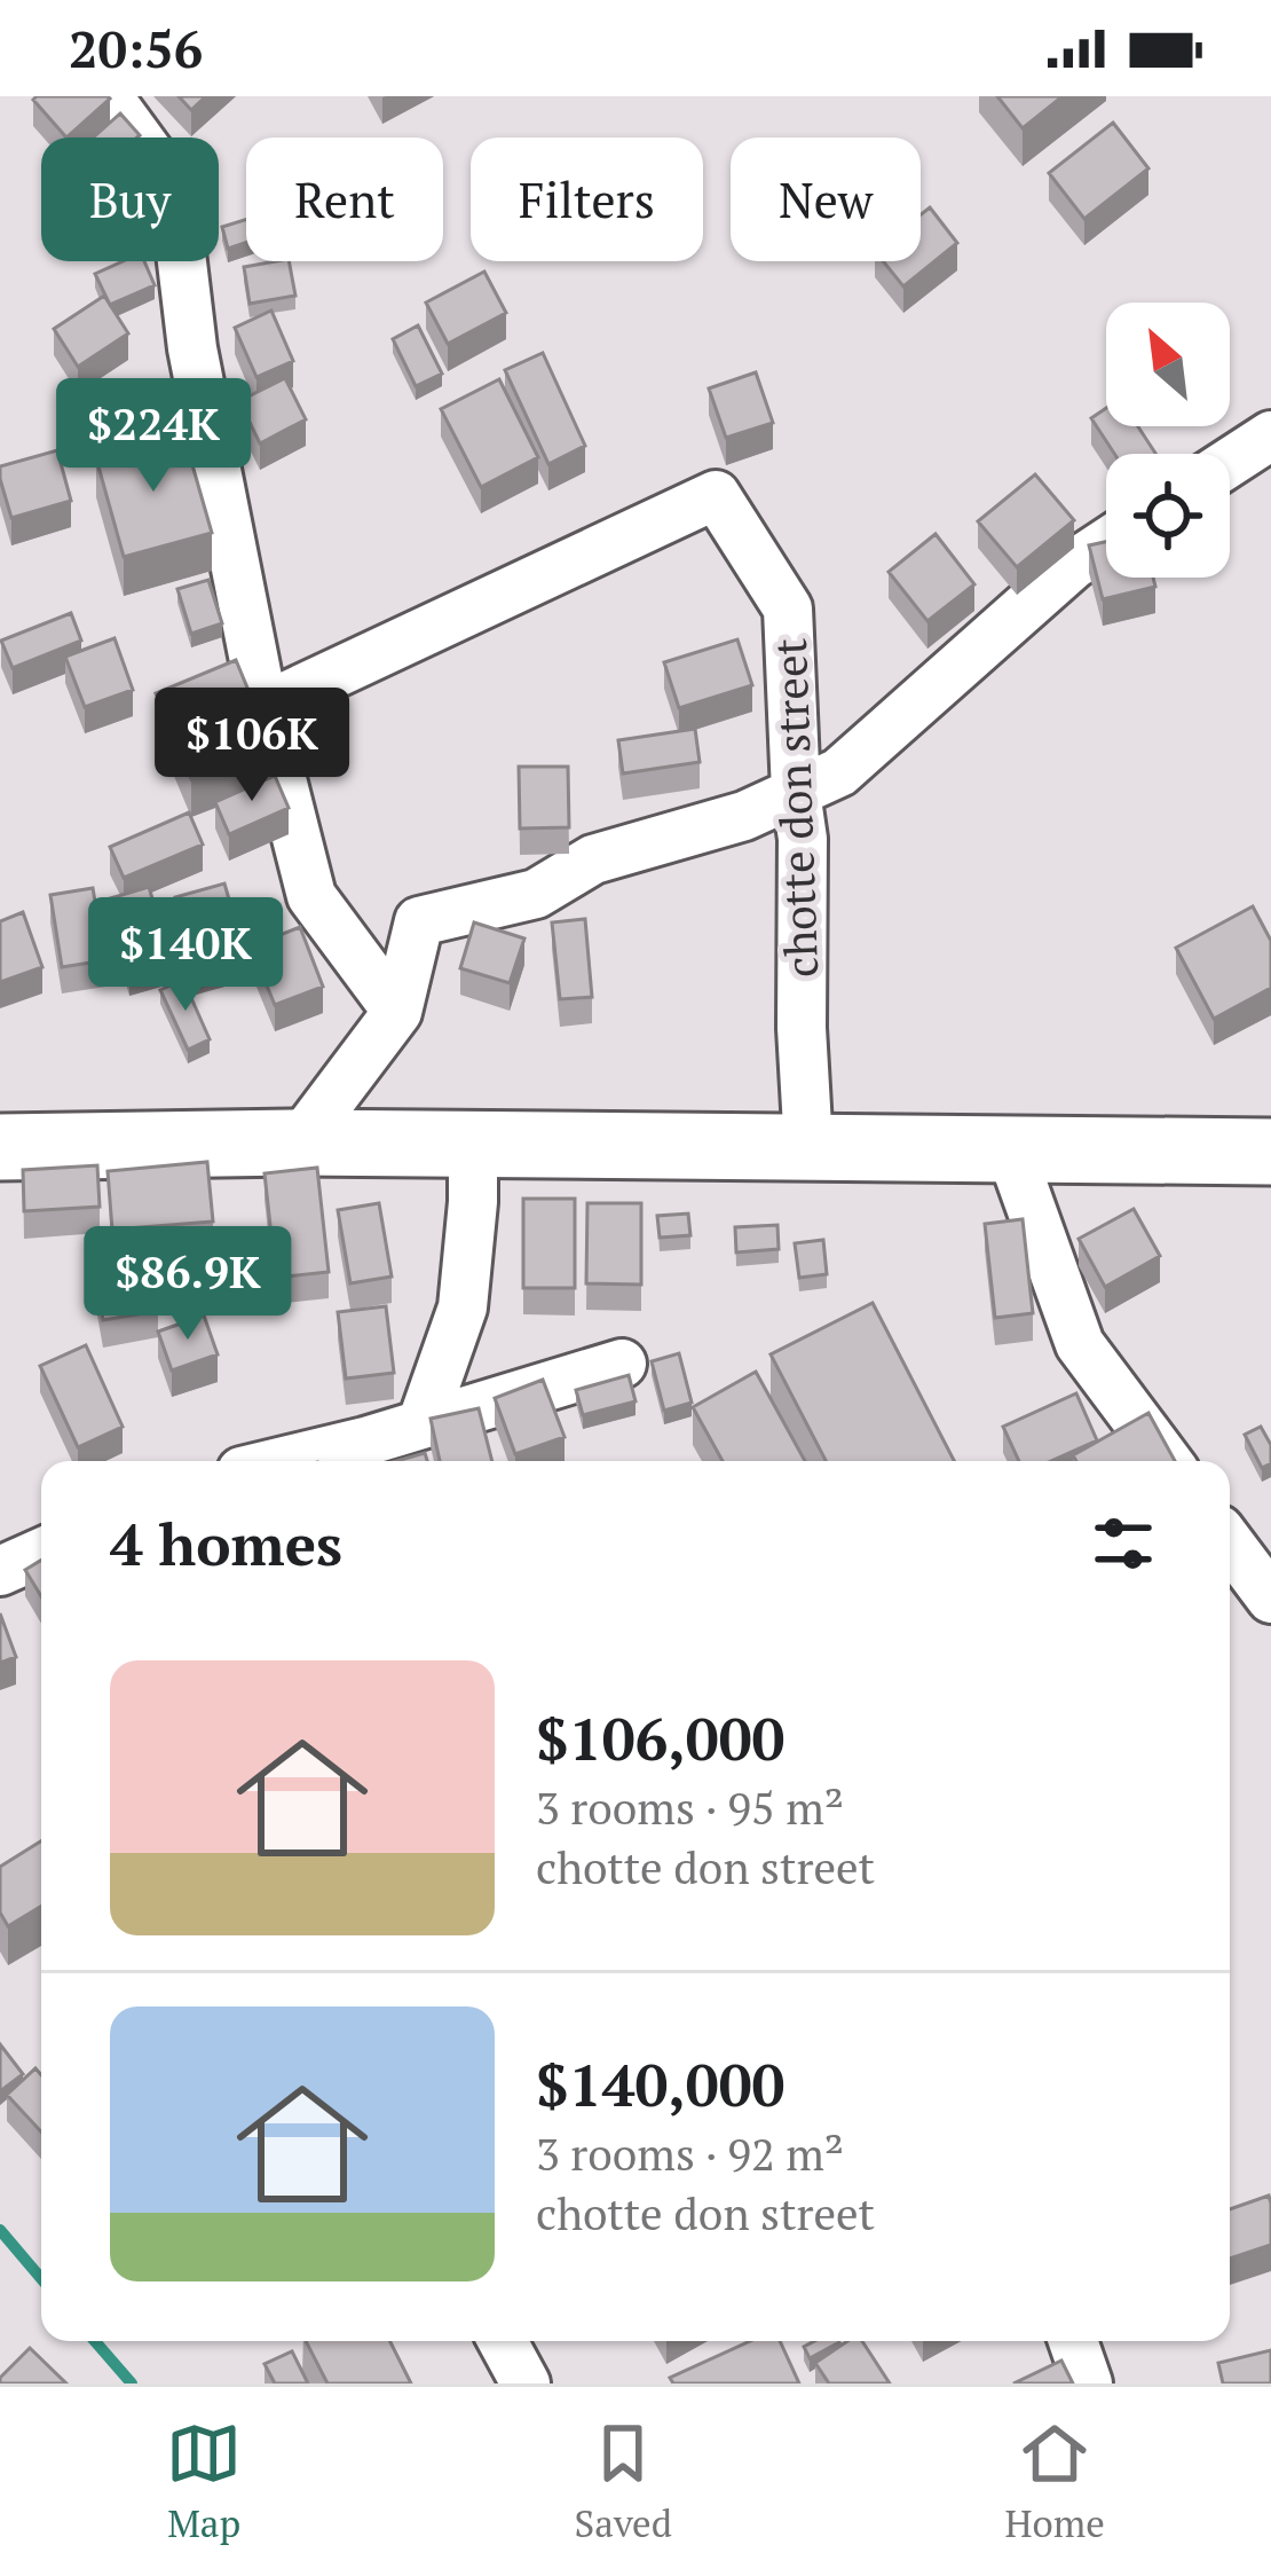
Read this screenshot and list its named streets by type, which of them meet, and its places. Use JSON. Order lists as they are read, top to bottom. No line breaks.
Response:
{"streets":{"street":["chotte don street"]},"north":"top left","page":{"status":"20:56","chip":["Buy","Rent","Filters","New"],"price":["$224K","$106K","$140K","$86.9K"],"heading":"4 homes","list":[{"name":"$106,000","note":"3 rooms · 95 m² · chotte don street"},{"name":"$140,000","note":"3 rooms · 92 m² · chotte don street"}],"tabs":["Map","Saved","Home"]}}
